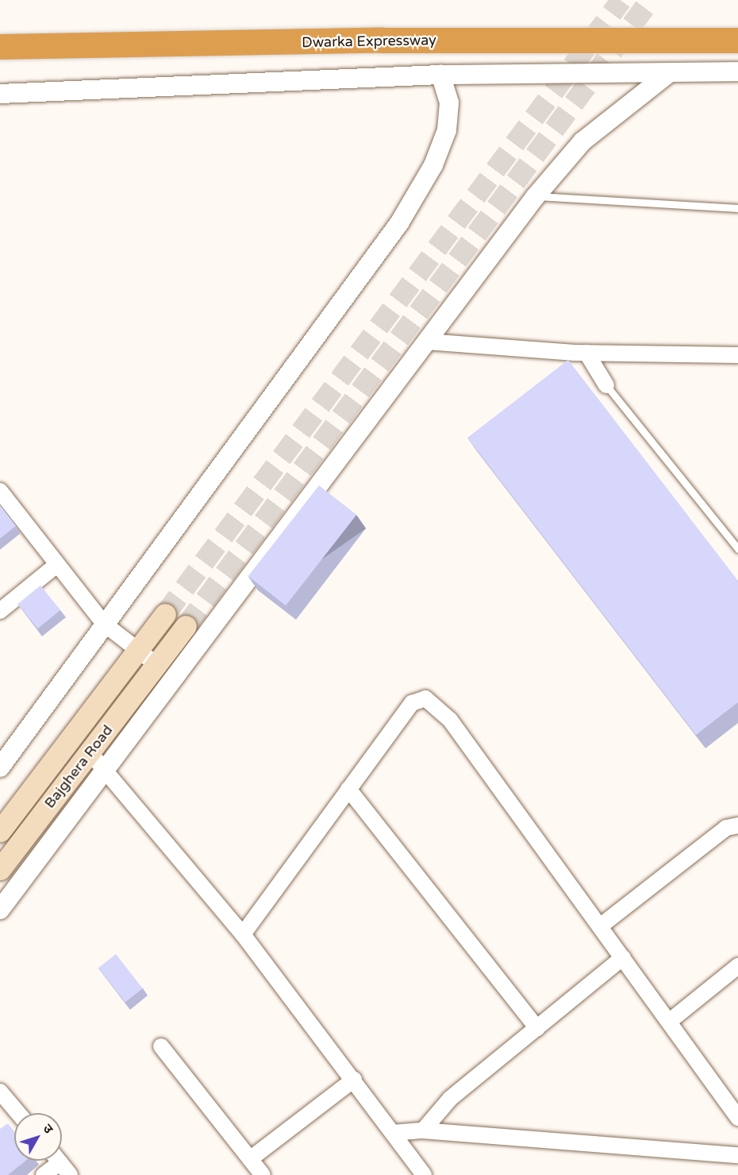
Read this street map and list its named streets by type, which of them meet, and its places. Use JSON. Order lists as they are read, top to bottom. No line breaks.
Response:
{"streets":{"highway":["Dwarka Expressway"],"main road":["Bajghera Road"]},"north":"top right"}
